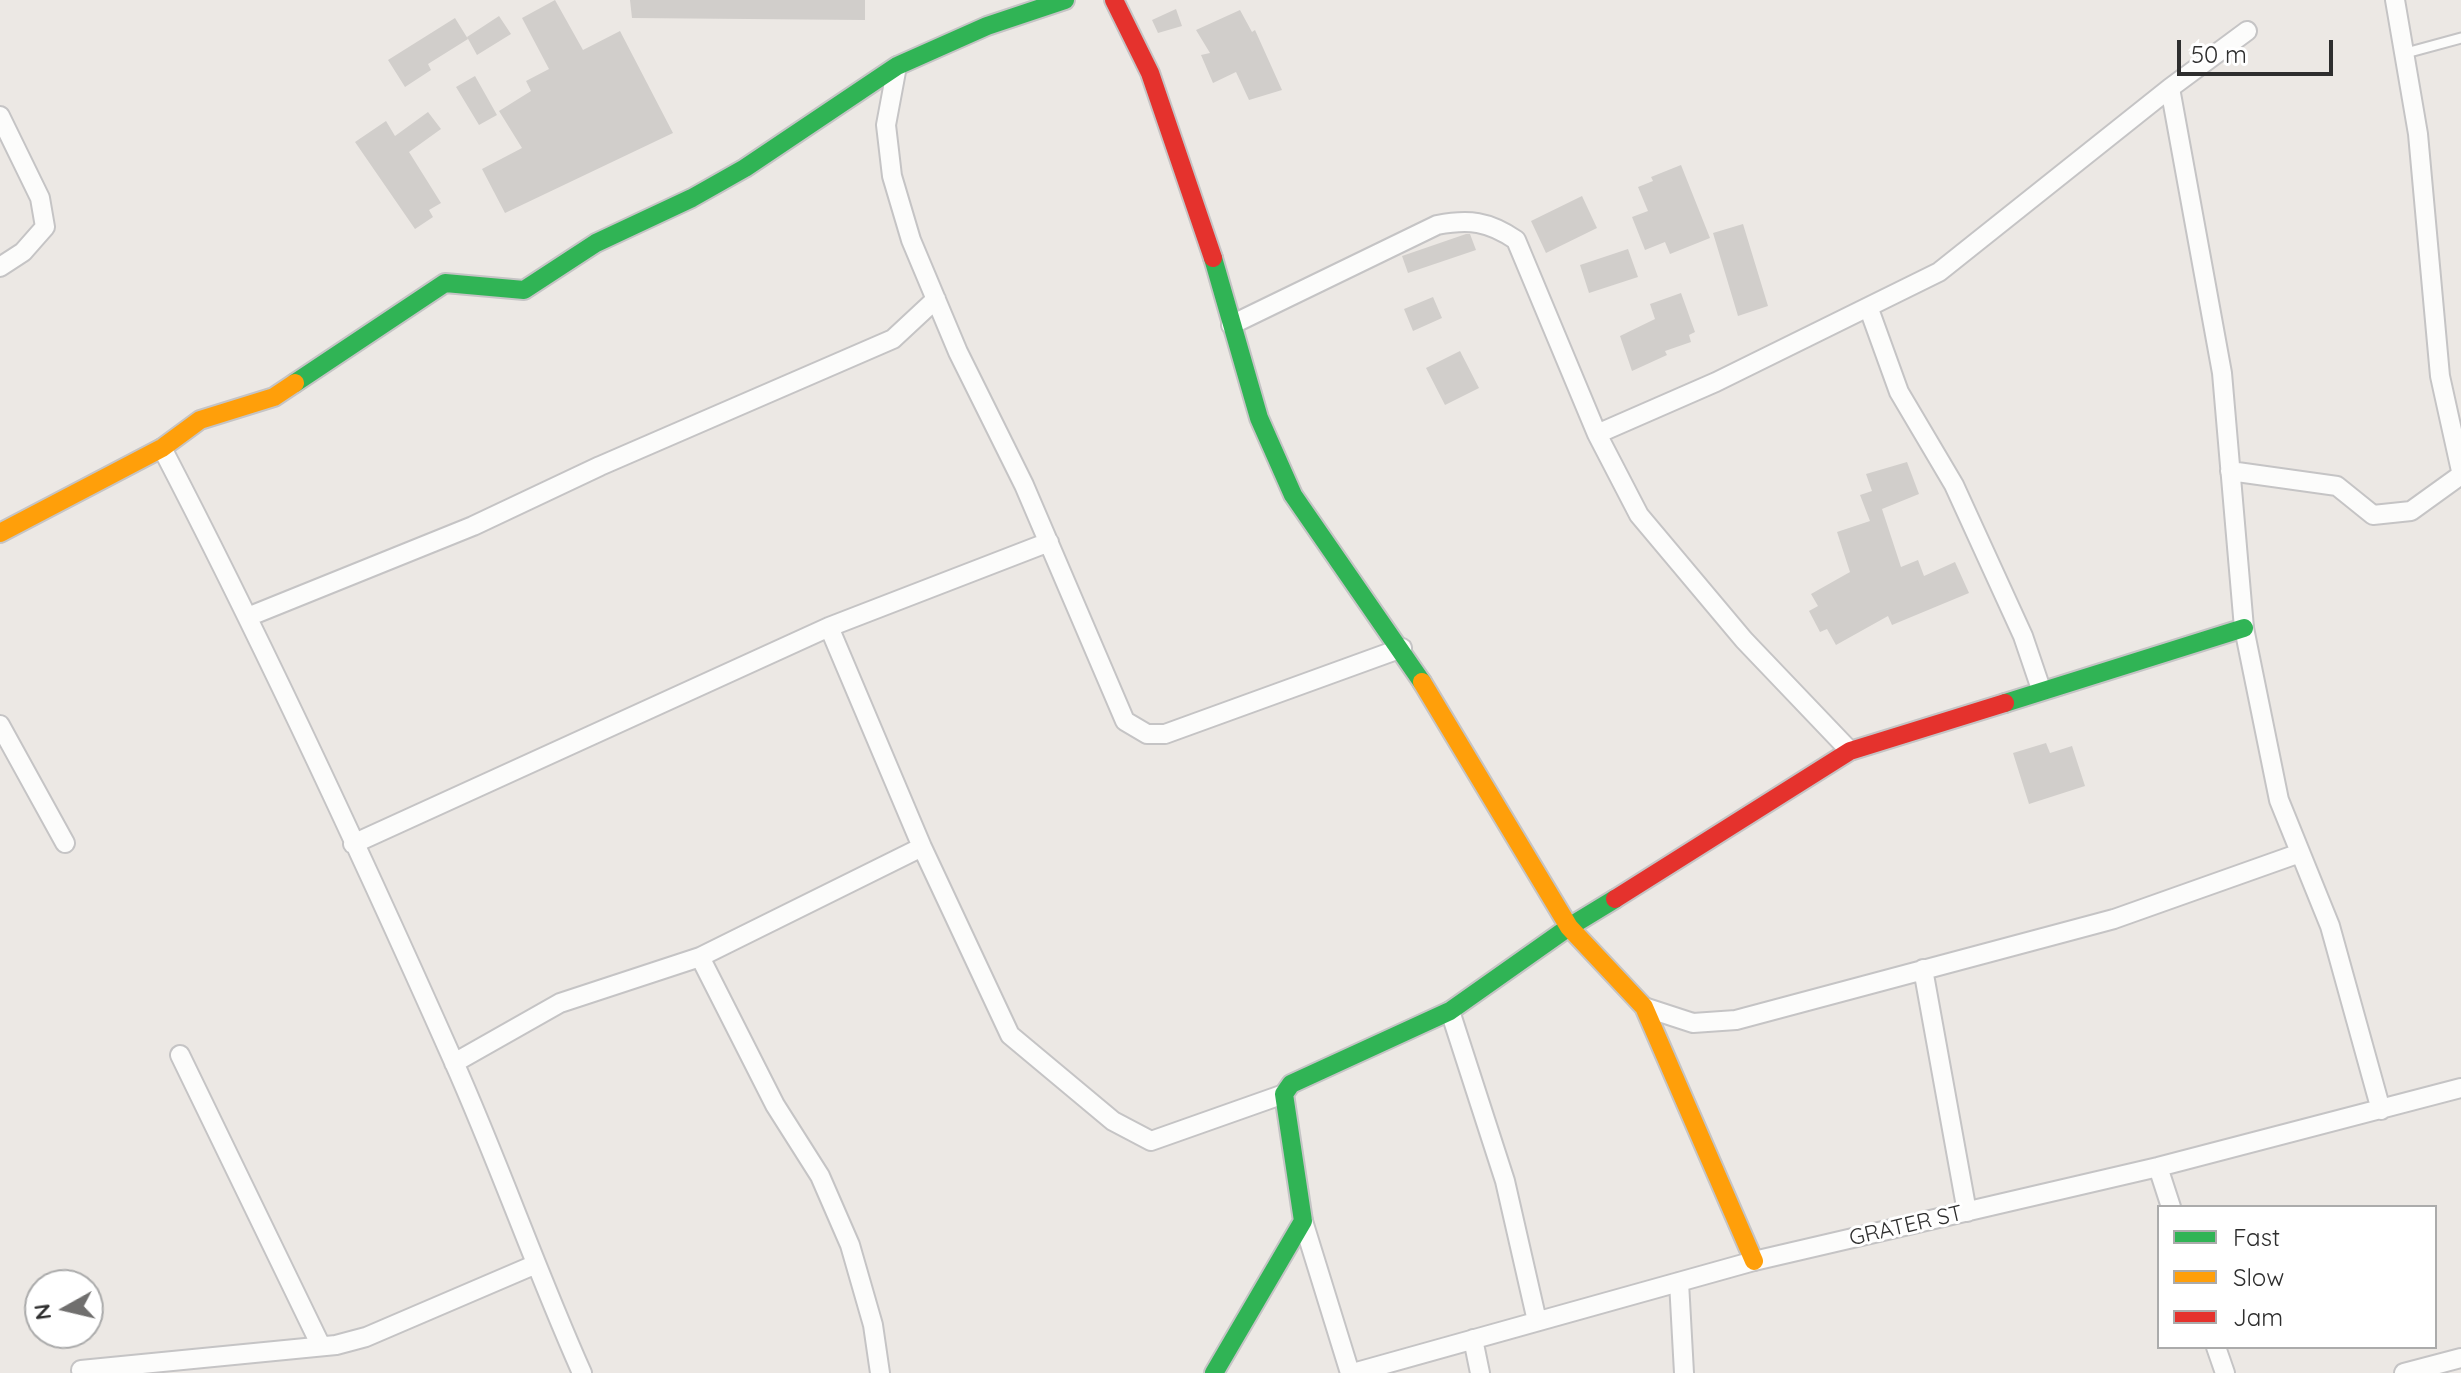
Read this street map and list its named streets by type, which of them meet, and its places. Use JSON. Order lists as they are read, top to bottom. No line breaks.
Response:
{"streets":{"street":["GRATER ST"]},"legend":["Fast","Slow","Jam"],"scale_bar":"50 m","north":"left"}
